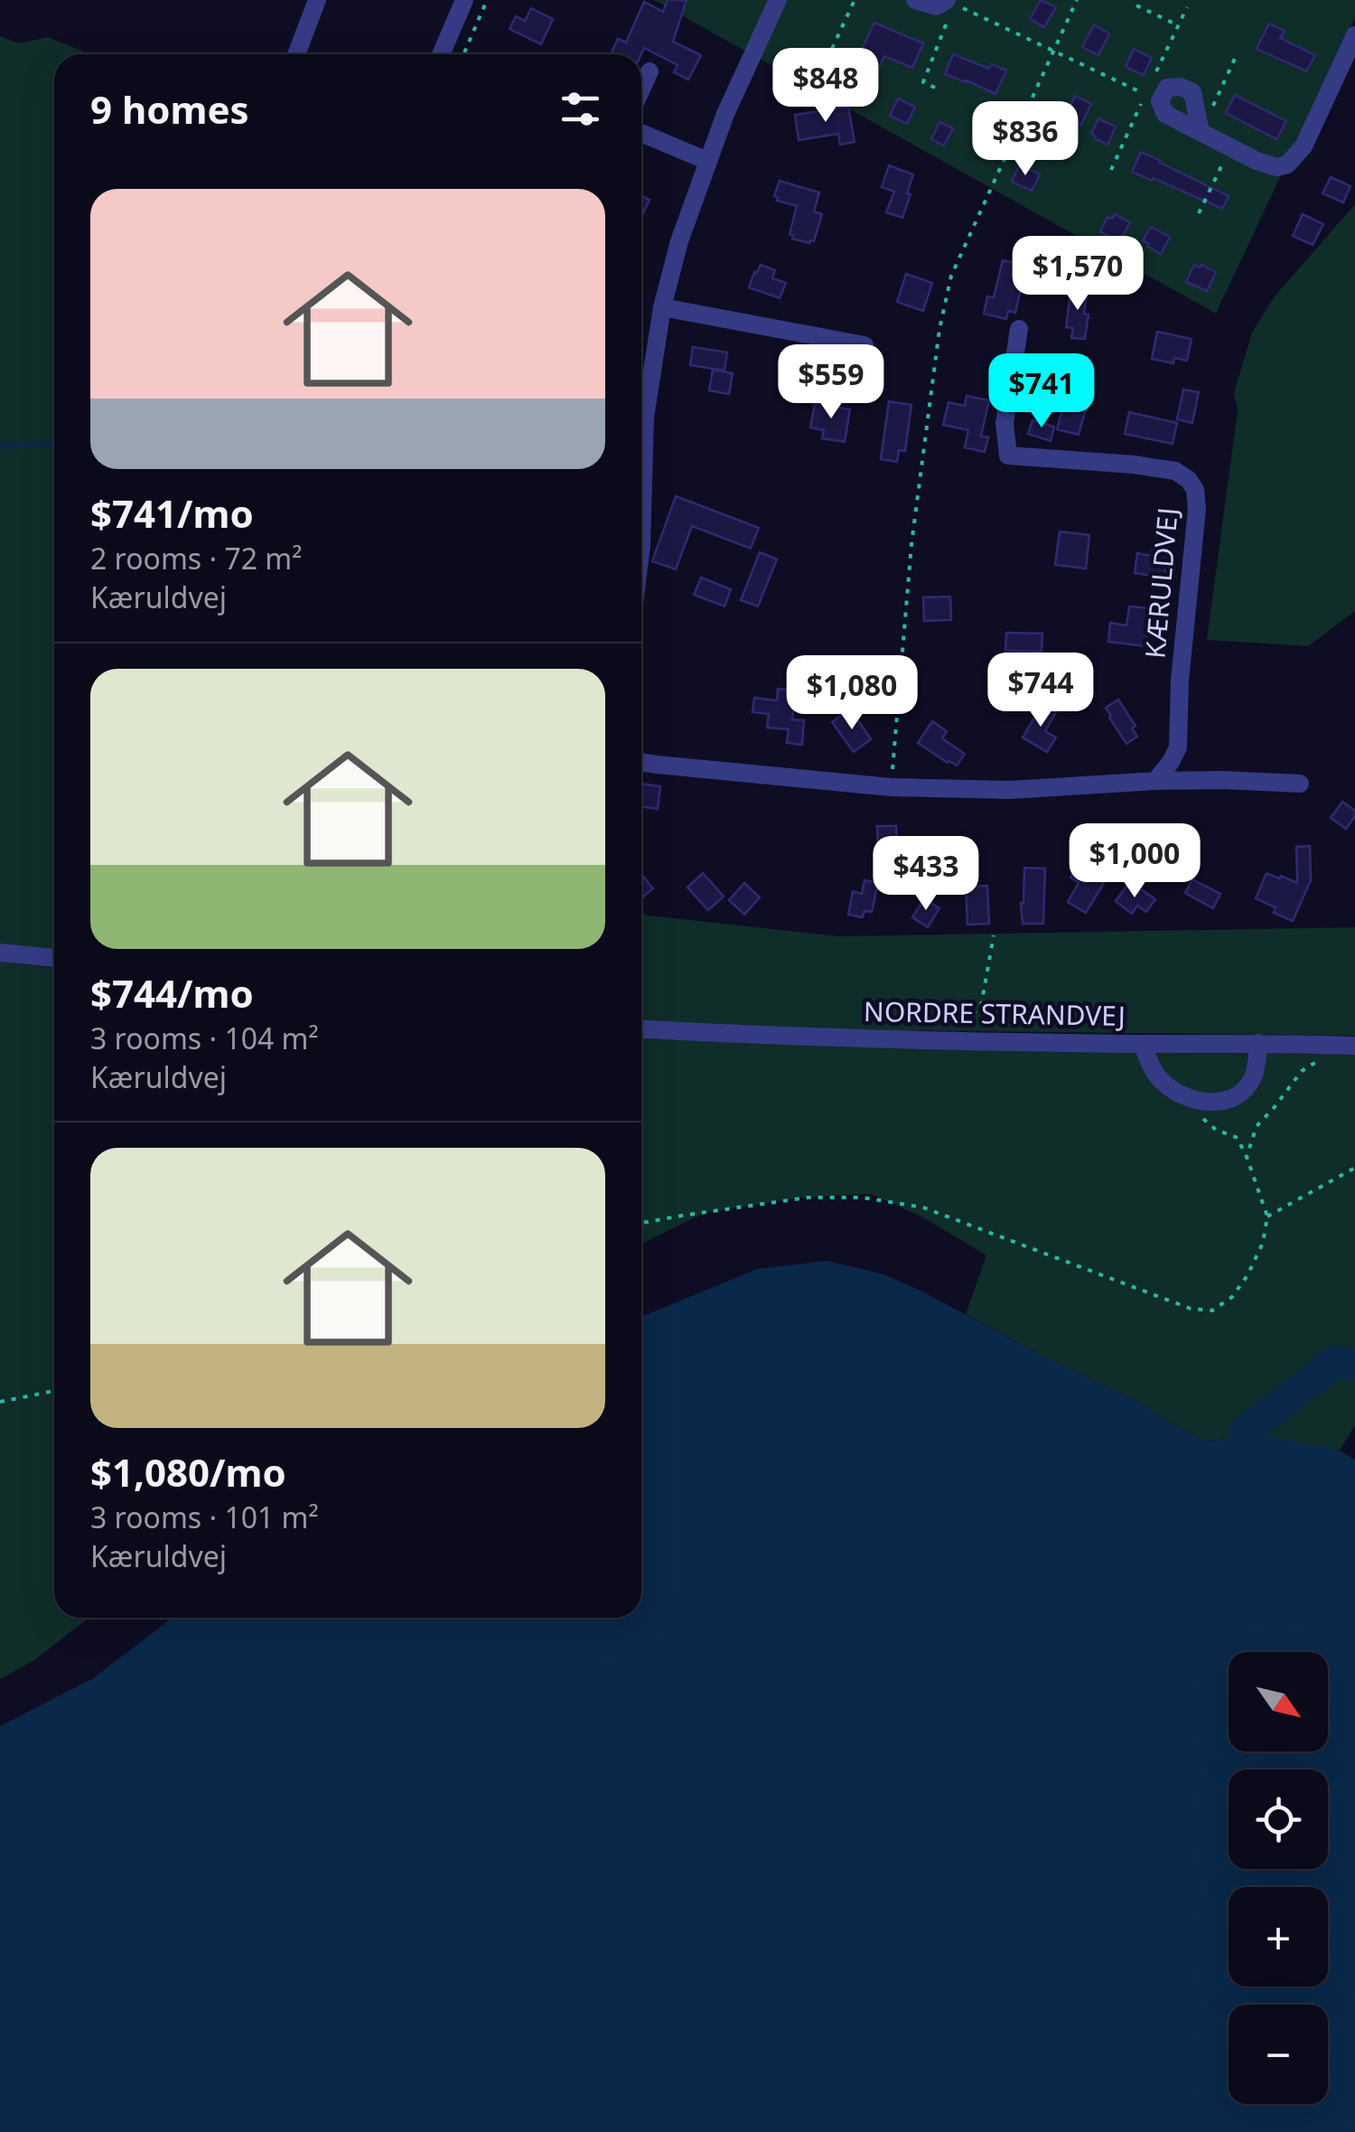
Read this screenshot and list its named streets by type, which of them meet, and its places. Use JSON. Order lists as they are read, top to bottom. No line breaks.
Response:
{"streets":{"street":["KÆRULDVEJ","NORDRE STRANDVEJ"]},"north":"bottom right","page":{"price":["$848","$836","$1,570","$559","$741","$744","$1,080","$1,000","$433"],"heading":"9 homes","list":[{"name":"$741/mo","note":"2 rooms · 72 m² · Kæruldvej"},{"name":"$744/mo","note":"3 rooms · 104 m² · Kæruldvej"},{"name":"$1,080/mo","note":"3 rooms · 101 m² · Kæruldvej"}],"map_buttons":["+","−"]}}
